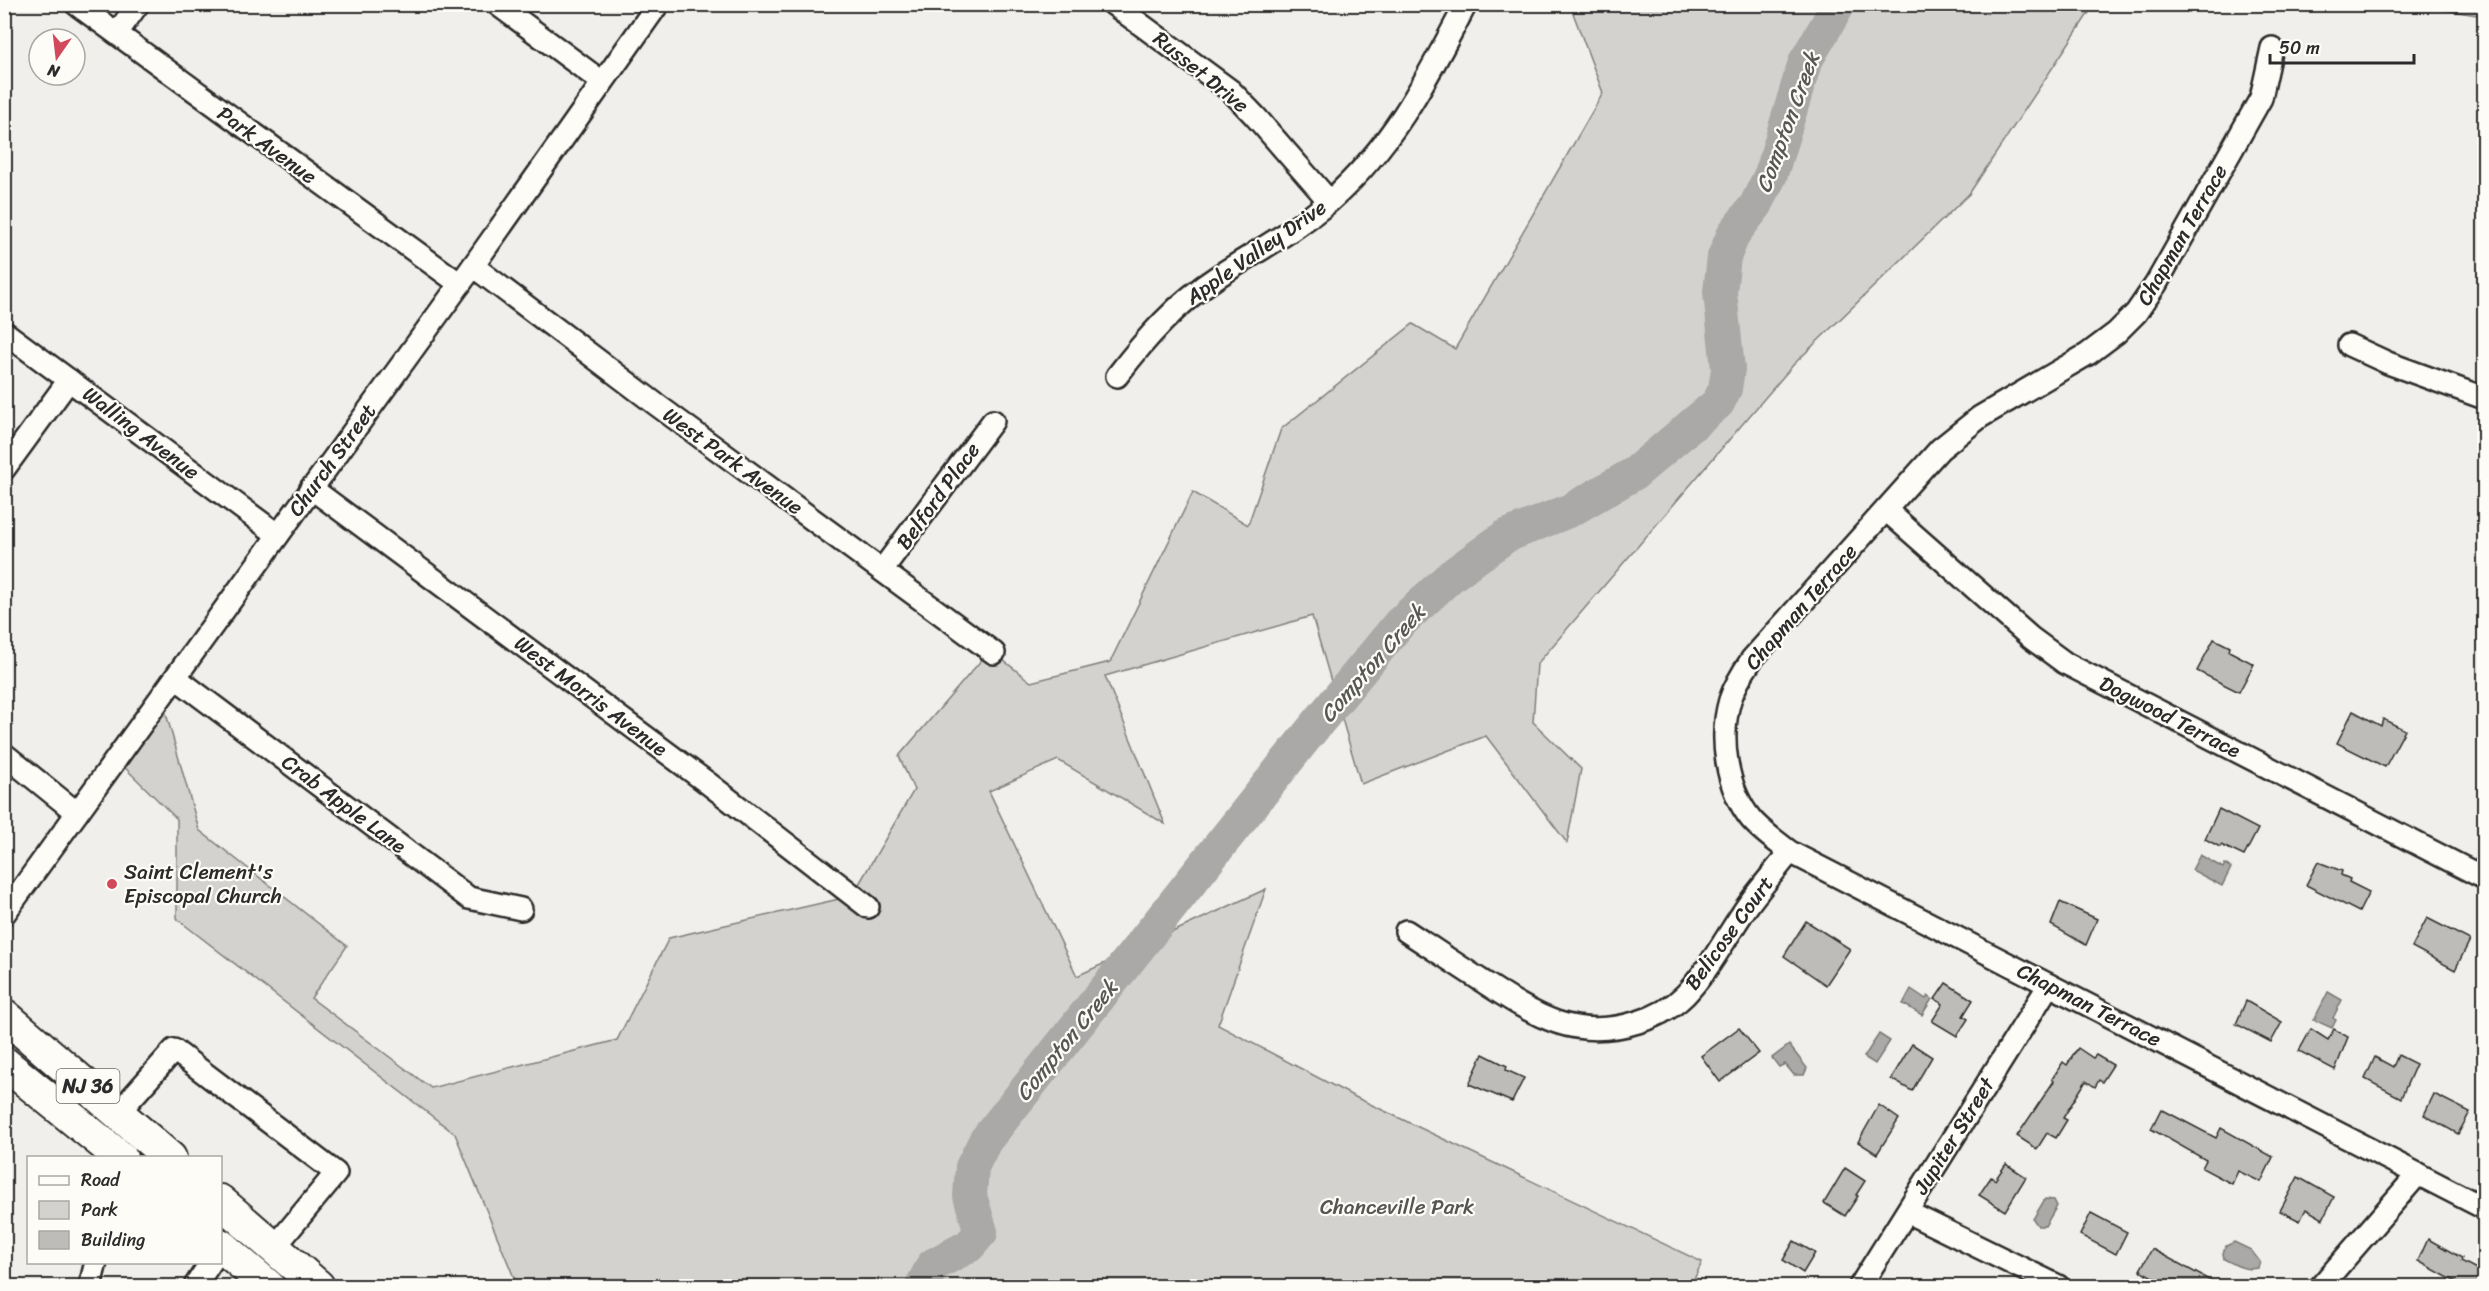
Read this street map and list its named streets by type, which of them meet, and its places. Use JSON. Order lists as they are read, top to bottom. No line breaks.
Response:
{"streets":{"highway":["NJ 36"],"street":["Russet Drive","Park Avenue","Chapman Terrace","Apple Valley Drive","Walling Avenue","Church Street","West Park Avenue","Belford Place","West Morris Avenue","Dogwood Terrace","Crab Apple Lane","Belicose Court","Jupiter Street"]},"crossings":[["Russet Drive","Apple Valley Drive"],["Park Avenue","Church Street"],["Chapman Terrace","Dogwood Terrace"],["Chapman Terrace","Belicose Court"],["Chapman Terrace","Jupiter Street"],["Walling Avenue","Church Street"],["Church Street","West Park Avenue"],["Church Street","West Morris Avenue"],["Church Street","Crab Apple Lane"],["West Park Avenue","Belford Place"]],"water":["Compton Creek"],"parks":["Chanceville Park"],"places":["Saint Clement's Episcopal Church"],"legend":["Road","Park","Building"],"scale_bar":"50 m","north":"bottom"}
